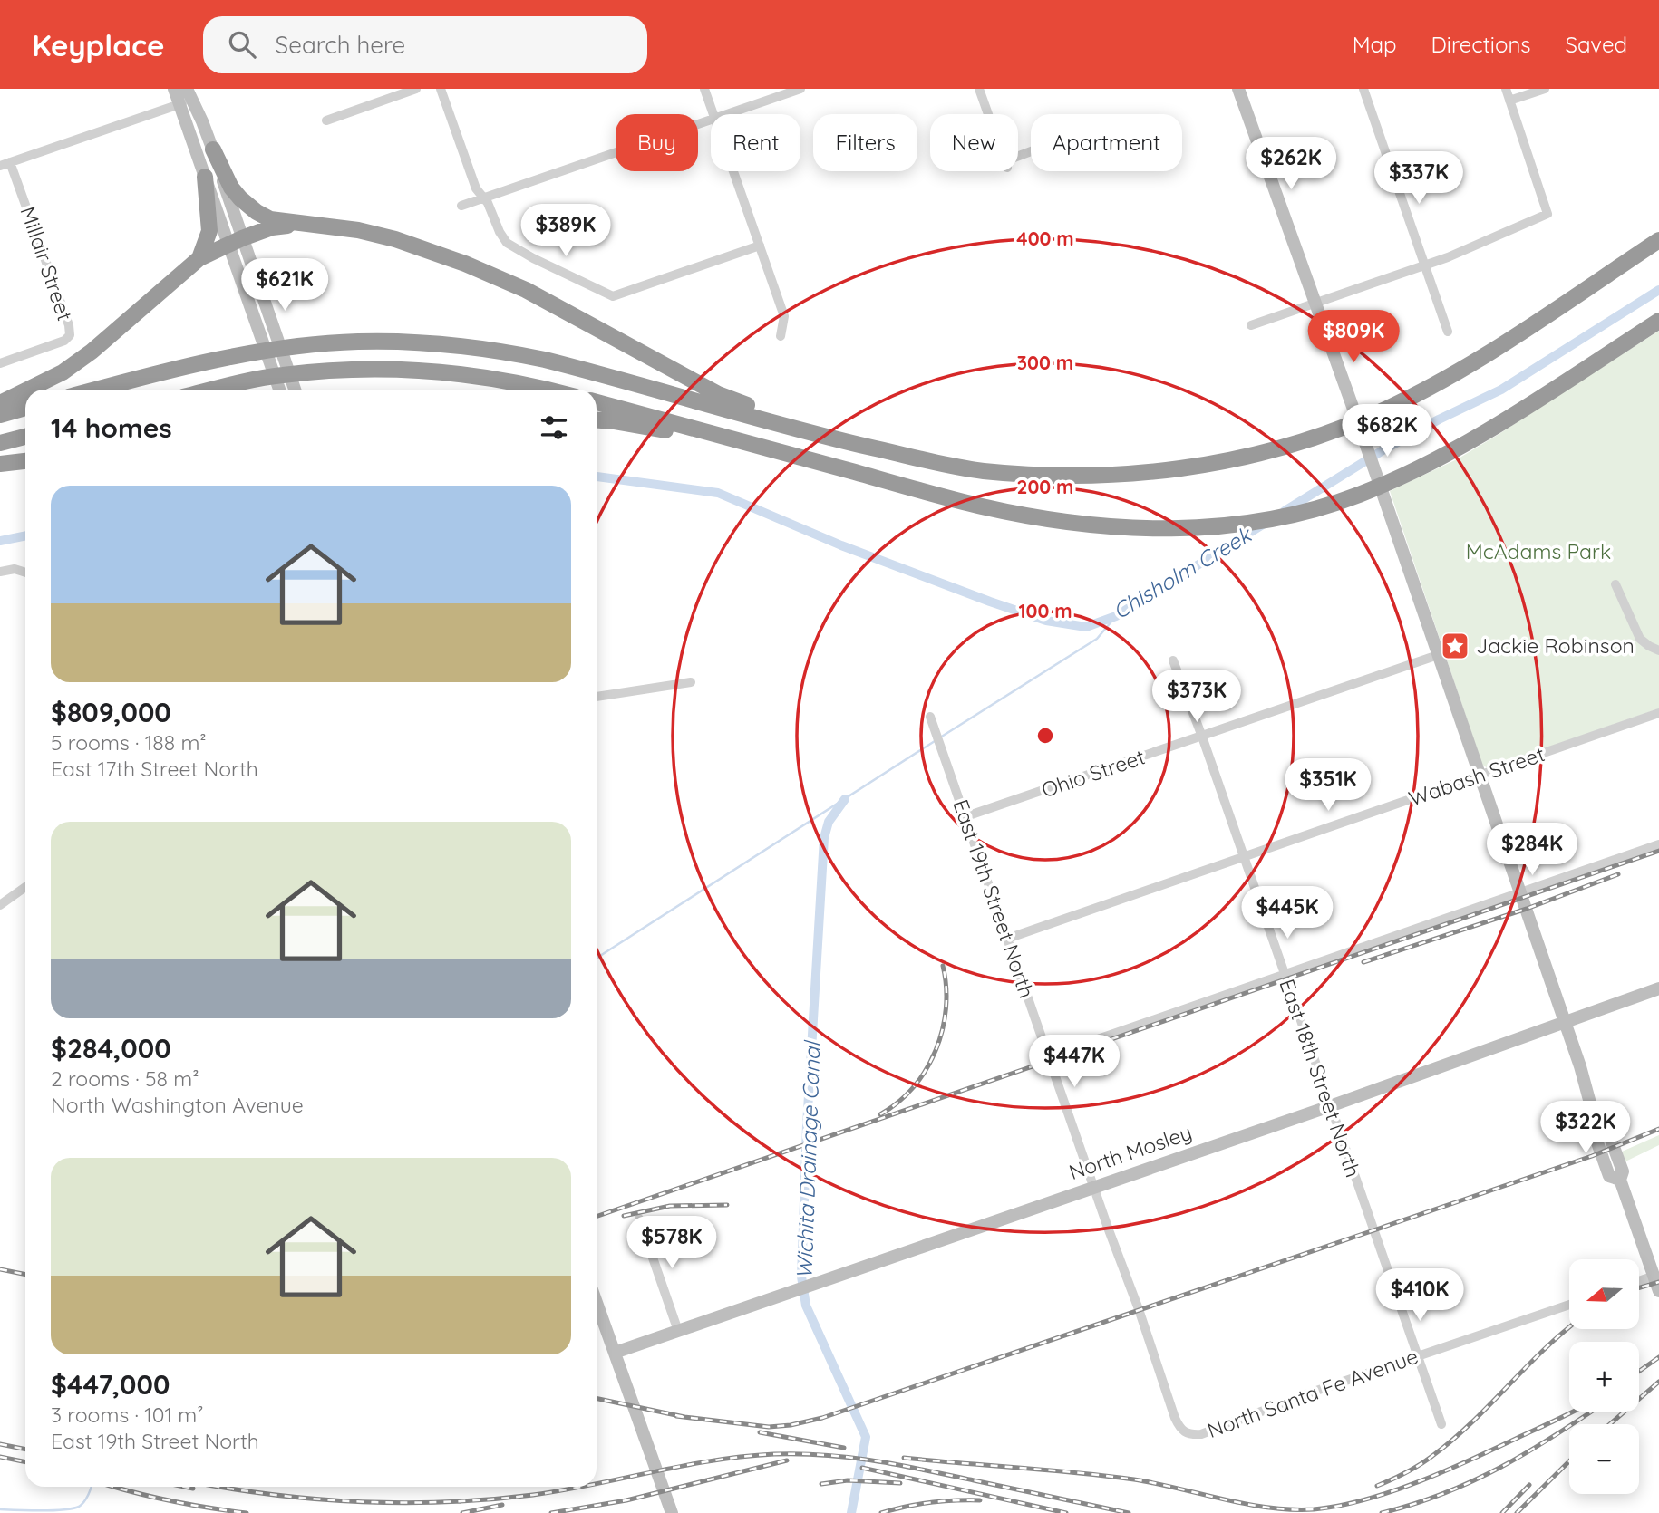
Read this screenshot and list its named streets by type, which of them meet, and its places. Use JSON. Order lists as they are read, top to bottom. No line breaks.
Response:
{"streets":{"street":["Millair Street","Ohio Street","Wabash Street","East 19th Street North","East 18th Street North","North Mosley","North Santa Fe Avenue"]},"crossings":[["Ohio Street","East 19th Street North"],["Ohio Street","East 18th Street North"],["Wabash Street","East 19th Street North"],["Wabash Street","East 18th Street North"],["East 19th Street North","North Mosley"],["East 19th Street North","North Santa Fe Avenue"],["East 18th Street North","North Mosley"],["East 18th Street North","North Santa Fe Avenue"]],"water":["Chisholm Creek","Wichita Drainage Canal"],"parks":["McAdams Park"],"places":{"place":["Jackie Robinson"]},"north":"left","page":{"header":"Keyplace","search":"Search here","nav":["Map","Directions","Saved"],"chip":["Buy","Rent","Filters","New","Apartment"],"price":["$262K","$337K","$389K","$621K","$809K","$682K","$373K","$351K","$284K","$445K","$447K","$322K","$578K","$410K"],"heading":"14 homes","list":[{"name":"$809,000","note":"5 rooms · 188 m² · East 17th Street North"},{"name":"$284,000","note":"2 rooms · 58 m² · North Washington Avenue"},{"name":"$447,000","note":"3 rooms · 101 m² · East 19th Street North"}],"map_buttons":["+","−"]},"rings":["400 m","300 m","200 m","100 m"]}
